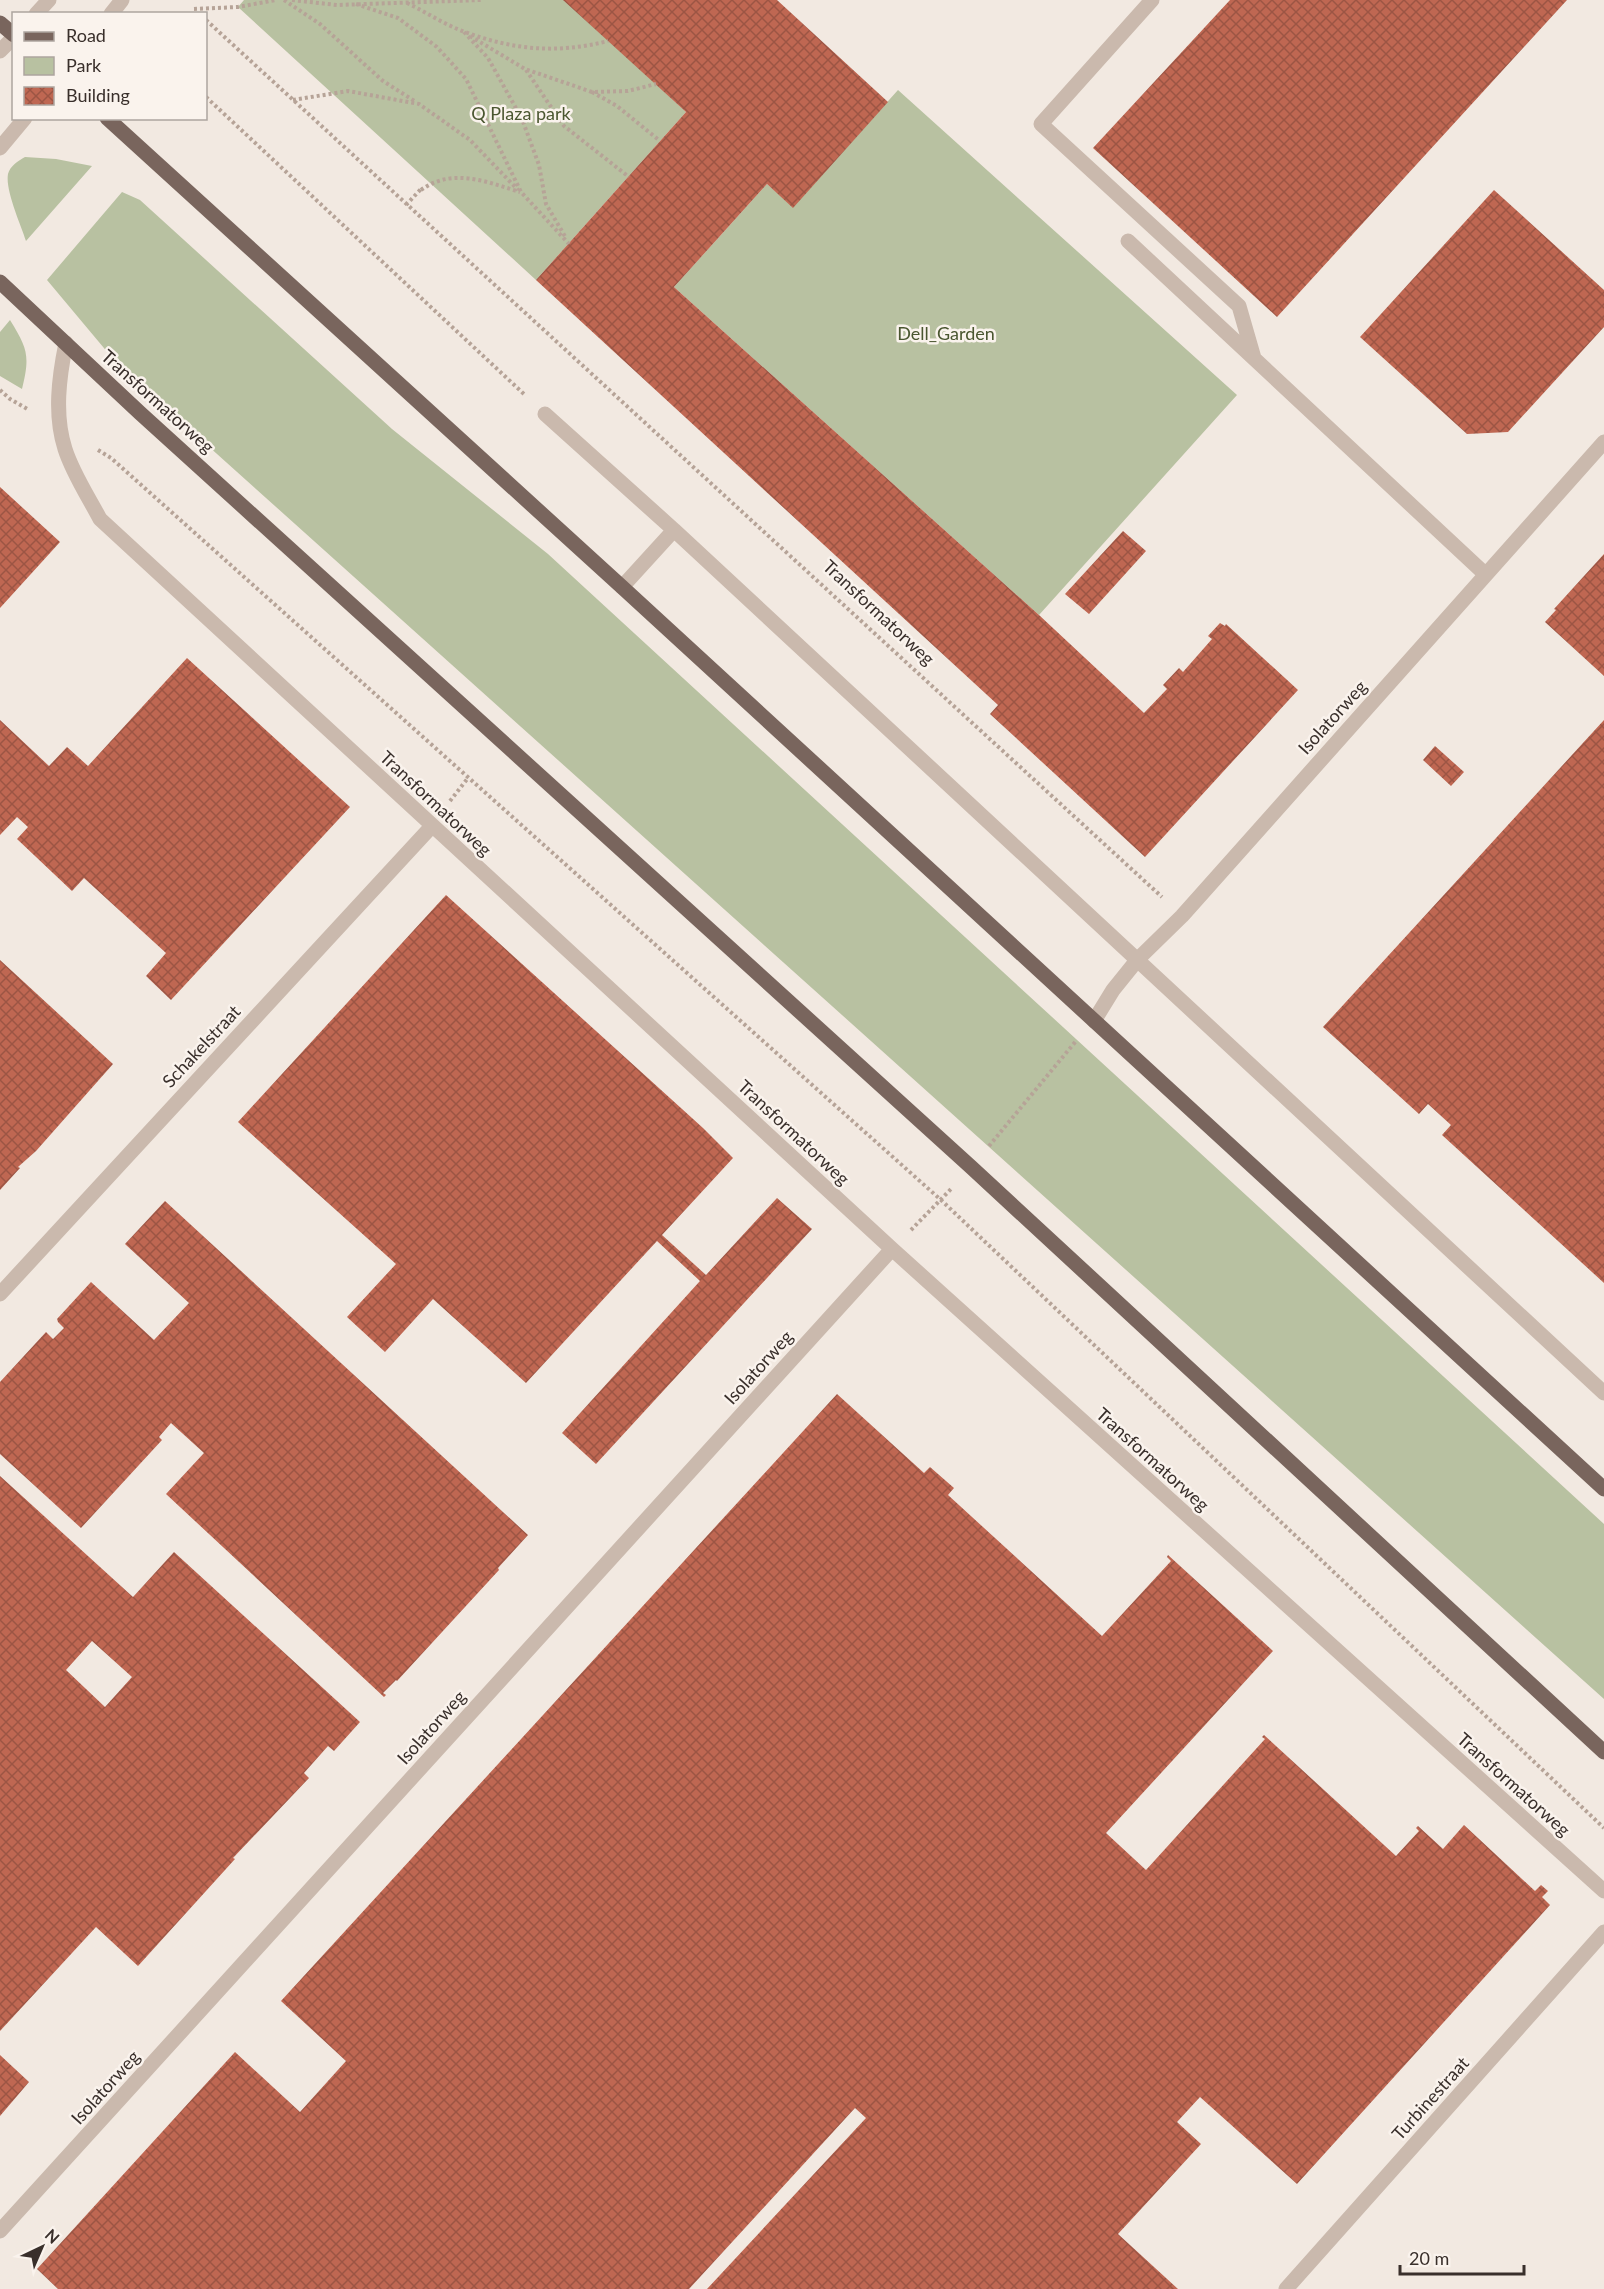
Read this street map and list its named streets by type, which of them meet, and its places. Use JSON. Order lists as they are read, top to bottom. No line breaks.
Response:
{"streets":{"main road":["Transformatorweg"],"street":["Isolatorweg","Schakelstraat","Turbinestraat"]},"crossings":[["Transformatorweg","Isolatorweg"],["Transformatorweg","Schakelstraat"]],"parks":["Q Plaza park","Dell_Garden"],"legend":["Road","Park","Building"],"scale_bar":"20 m","north":"top right"}
